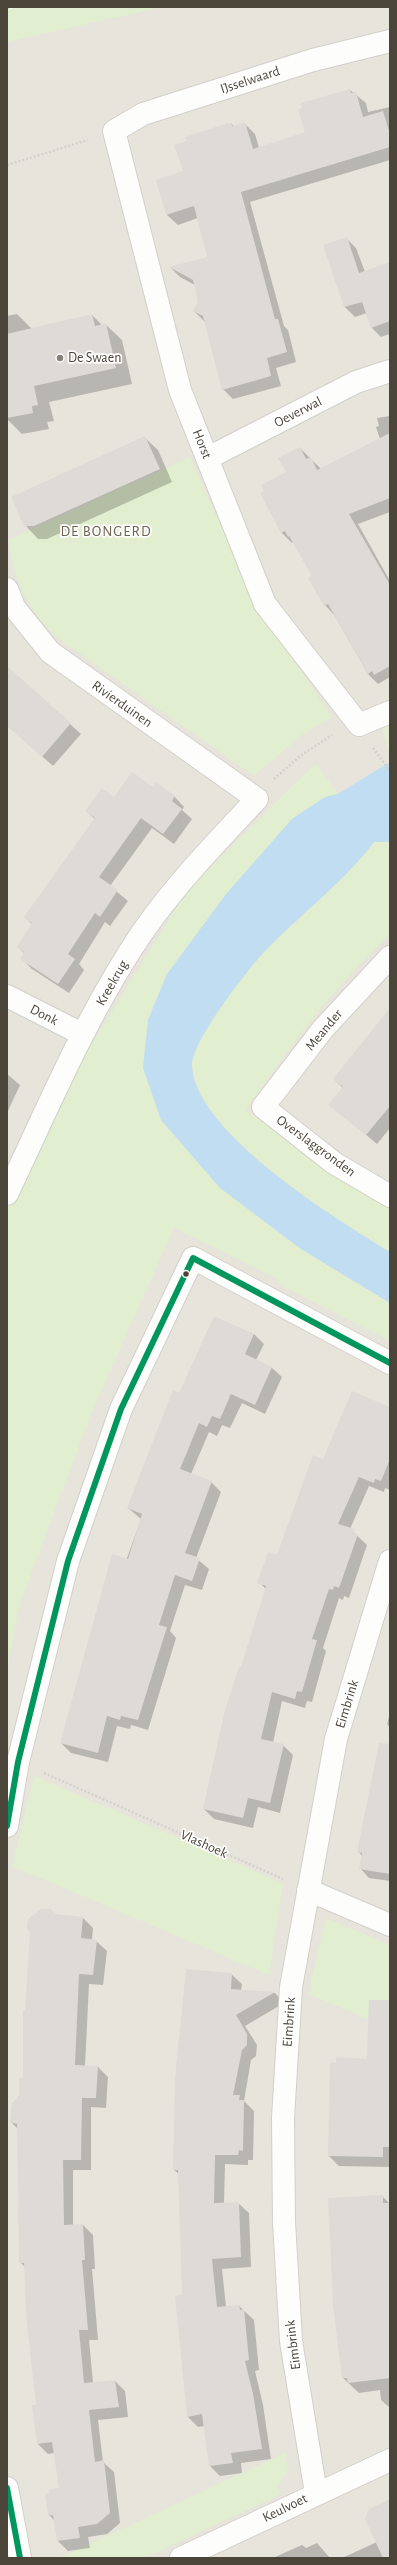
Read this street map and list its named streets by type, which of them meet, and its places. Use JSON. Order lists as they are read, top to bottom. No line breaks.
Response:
{"streets":{"street":["IJsselwaard","Oeverwal","Horst","Rivierduinen","Kreekrug","Donk","Meander","Overslaggronden","Eimbrink","Keulvoet"],"path":["Vlashoek"]},"crossings":[["IJsselwaard","Horst"],["Oeverwal","Horst"],["Rivierduinen","Kreekrug"],["Kreekrug","Donk"],["Meander","Overslaggronden"],["Eimbrink","Vlashoek"],["Eimbrink","Keulvoet"]],"districts":["DE BONGERD"],"places":["De Swaen"]}
